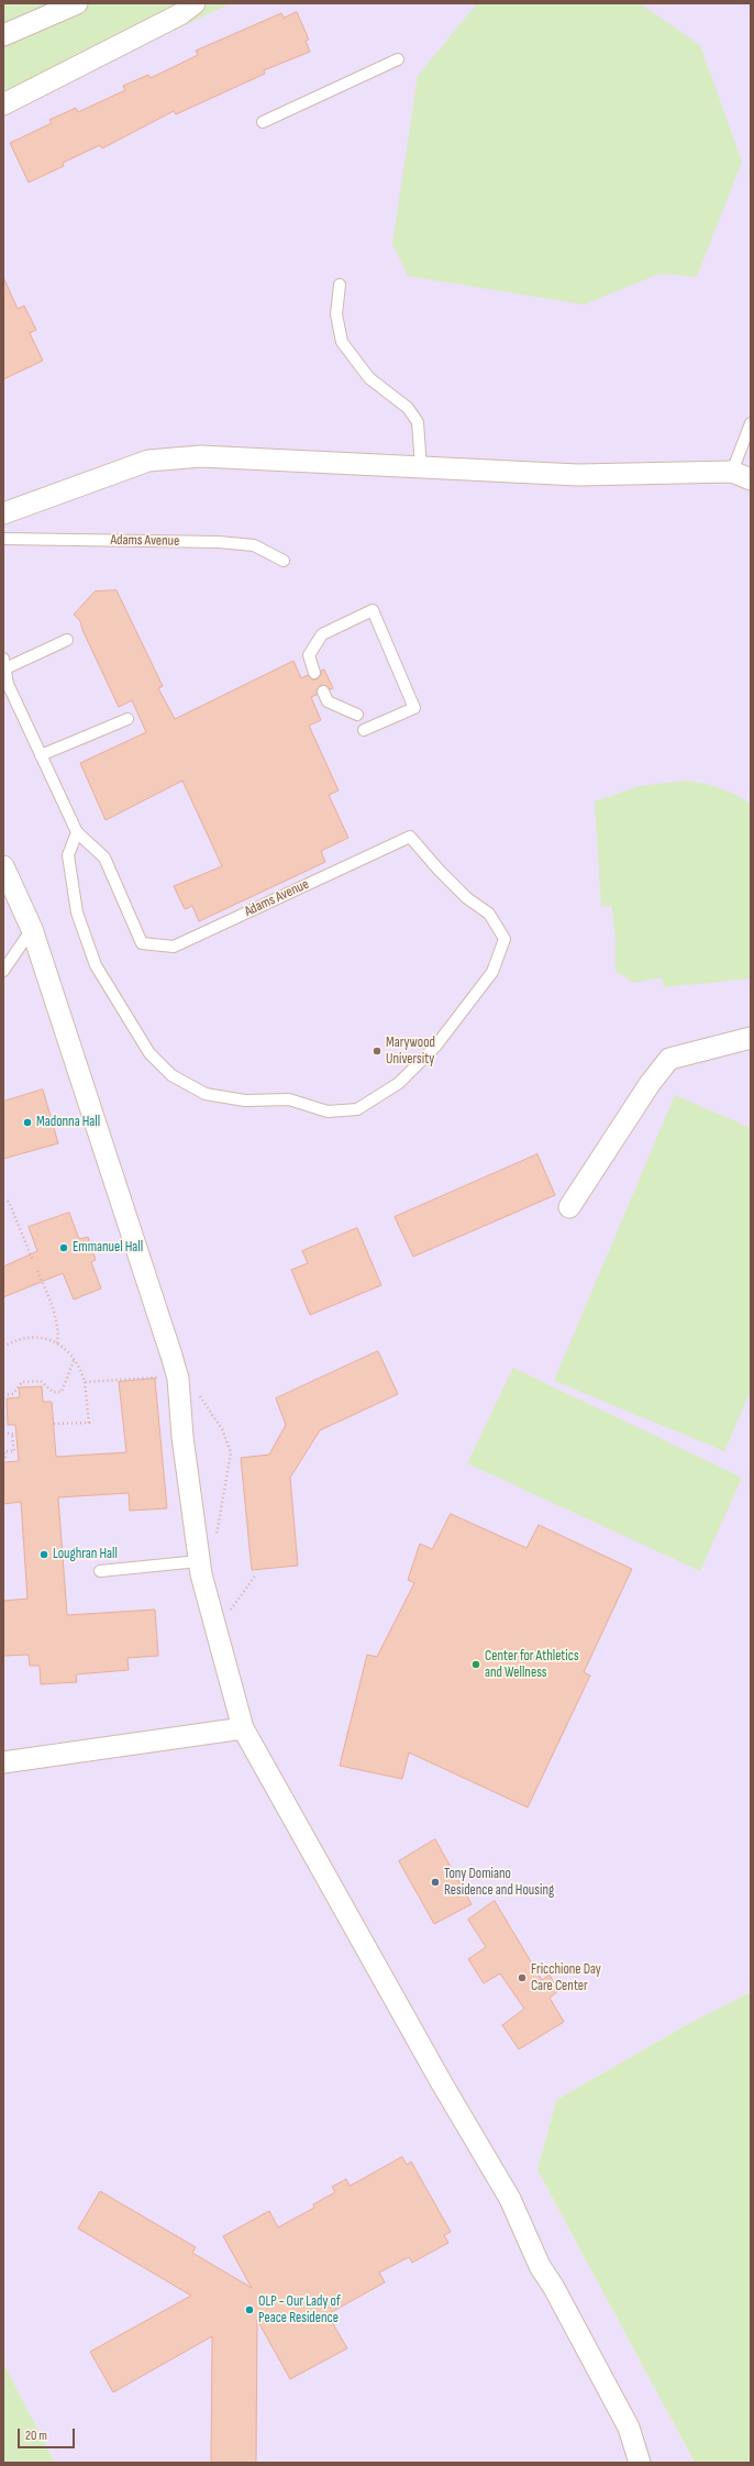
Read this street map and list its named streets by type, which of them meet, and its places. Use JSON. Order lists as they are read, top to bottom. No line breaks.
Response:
{"streets":{"lane":["Adams Avenue"]},"places":["Marywood University","Madonna Hall","Emmanuel Hall","Loughran Hall","Center for Athletics and Wellness","Tony Domiano Residence and Housing","Fricchione Day Care Center","OLP - Our Lady of Peace Residence"],"scale_bar":"20 m"}
